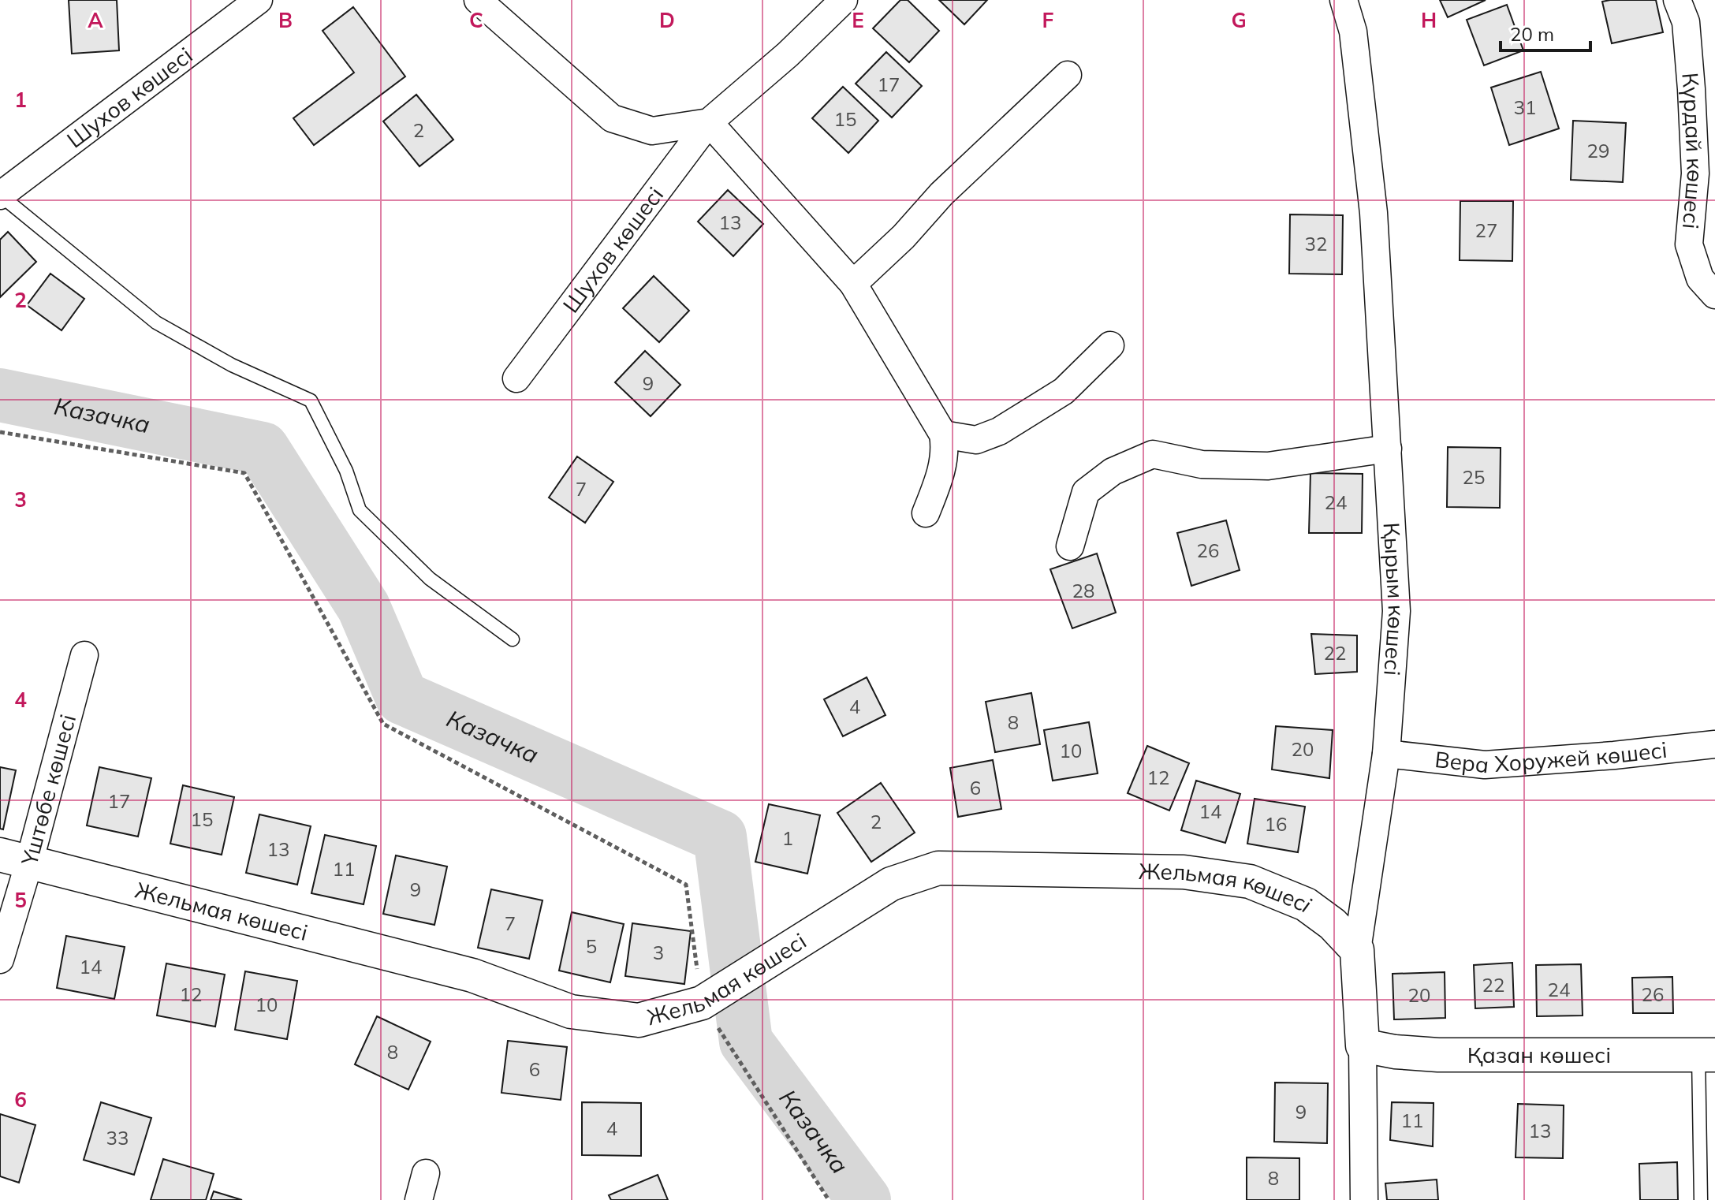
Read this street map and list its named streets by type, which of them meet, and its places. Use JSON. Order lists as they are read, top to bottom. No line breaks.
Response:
{"streets":{"street":["Шухов көшесі","Күрдай көшесі","Қырым көшесі","Вера Хоружей көшесі","Үштөбе көшесі","Жельмая көшесі","Қазан көшесі"]},"crossings":[["Қырым көшесі","Вера Хоружей көшесі"],["Қырым көшесі","Жельмая көшесі"],["Қырым көшесі","Қазан көшесі"],["Үштөбе көшесі","Жельмая көшесі"]],"water":["Казачка"],"house_numbers":["17","31","15","2","29","13","27","32","9","25","7","24","26","28","22","4","8","20","10","12","6","17","14","15","2","16","1","13","11","9","7","5","3","14","22","24","12","26","20","10","8","6","9","11","4","13","33","8"],"scale_bar":"20 m","grid":{"columns":["A","B","C","D","E","F","G","H"],"rows":["1","2","3","4","5","6"]}}
